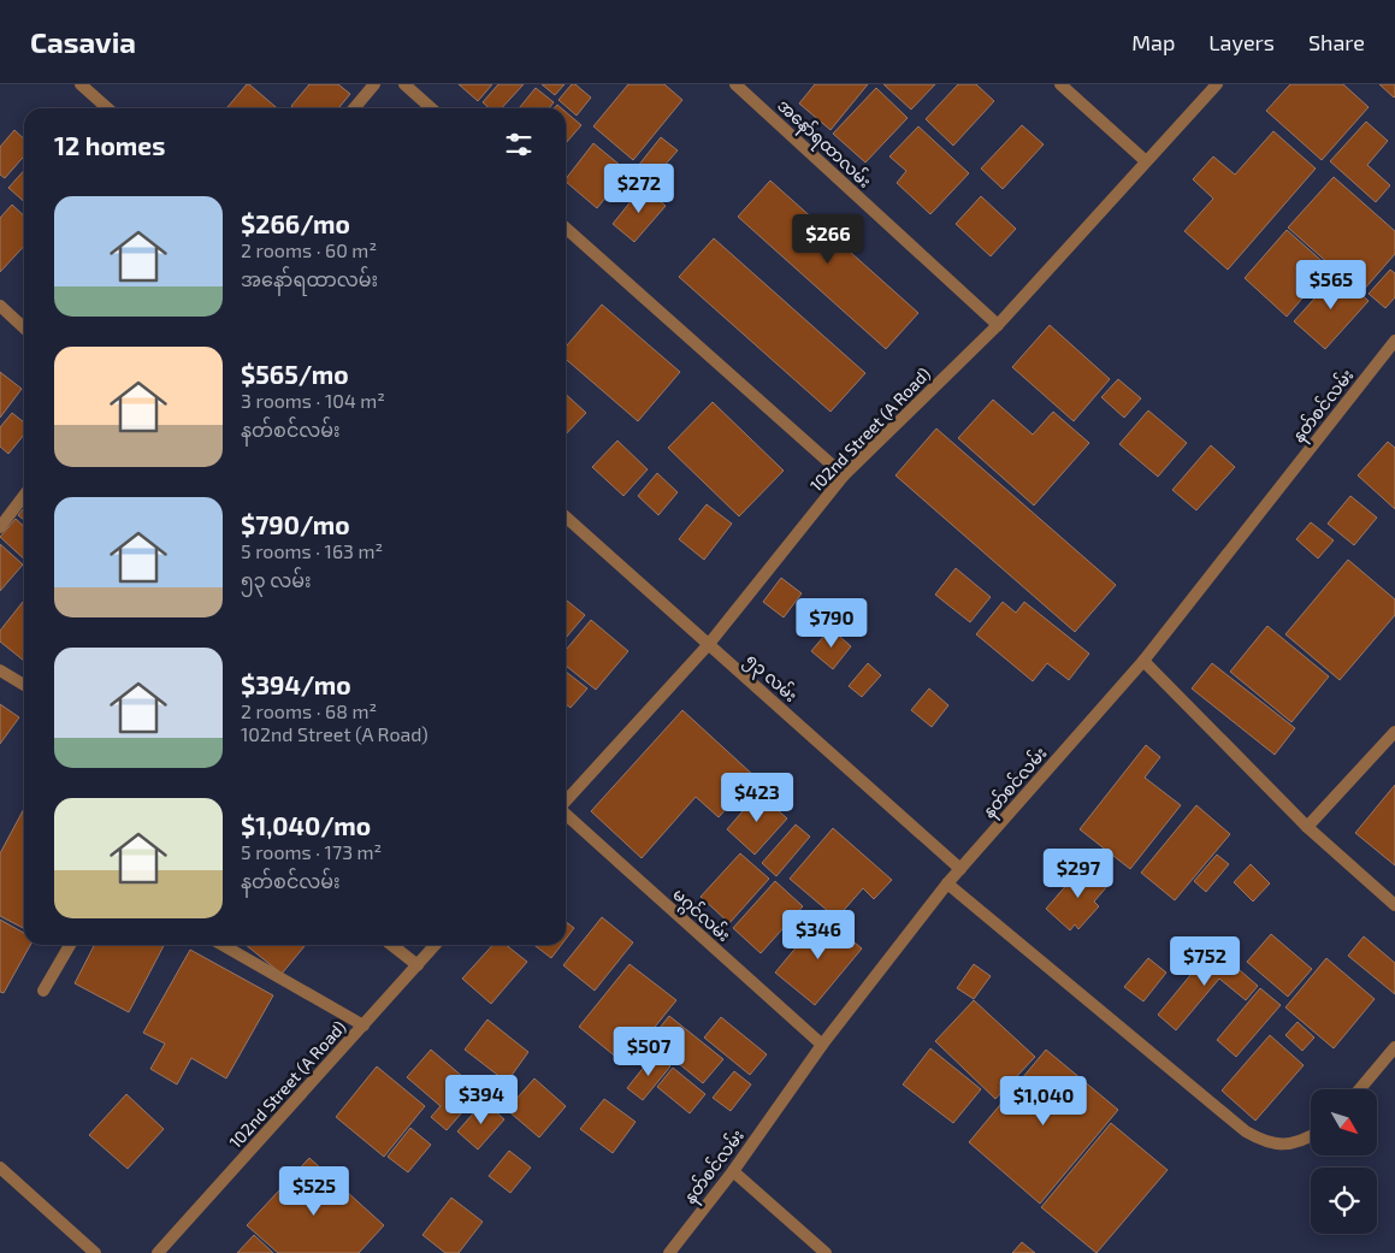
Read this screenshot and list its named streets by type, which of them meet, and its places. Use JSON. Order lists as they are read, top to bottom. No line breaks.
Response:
{"streets":{"street":["အနော်ရထာလမ်း","နတ်စင်လမ်း","102nd Street (A Road)","၅၃ လမ်း","မဂ္ဂင်လမ်း"]},"crossings":[["အနော်ရထာလမ်း","102nd Street (A Road)"],["နတ်စင်လမ်း","၅၃ လမ်း"],["နတ်စင်လမ်း","မဂ္ဂင်လမ်း"],["102nd Street (A Road)","၅၃ လမ်း"]],"north":"bottom right","page":{"header":"Casavia","nav":["Map","Layers","Share"],"heading":"12 homes","price":["$272","$266","$565","$790","$423","$297","$346","$752","$507","$394","$1,040","$525"],"list":[{"name":"$266/mo","note":"2 rooms · 60 m² · အနော်ရထာလမ်း"},{"name":"$565/mo","note":"3 rooms · 104 m² · နတ်စင်လမ်း"},{"name":"$790/mo","note":"5 rooms · 163 m² · ၅၃ လမ်း"},{"name":"$394/mo","note":"2 rooms · 68 m² · 102nd Street (A Road)"},{"name":"$1,040/mo","note":"5 rooms · 173 m² · နတ်စင်လမ်း"}]}}
